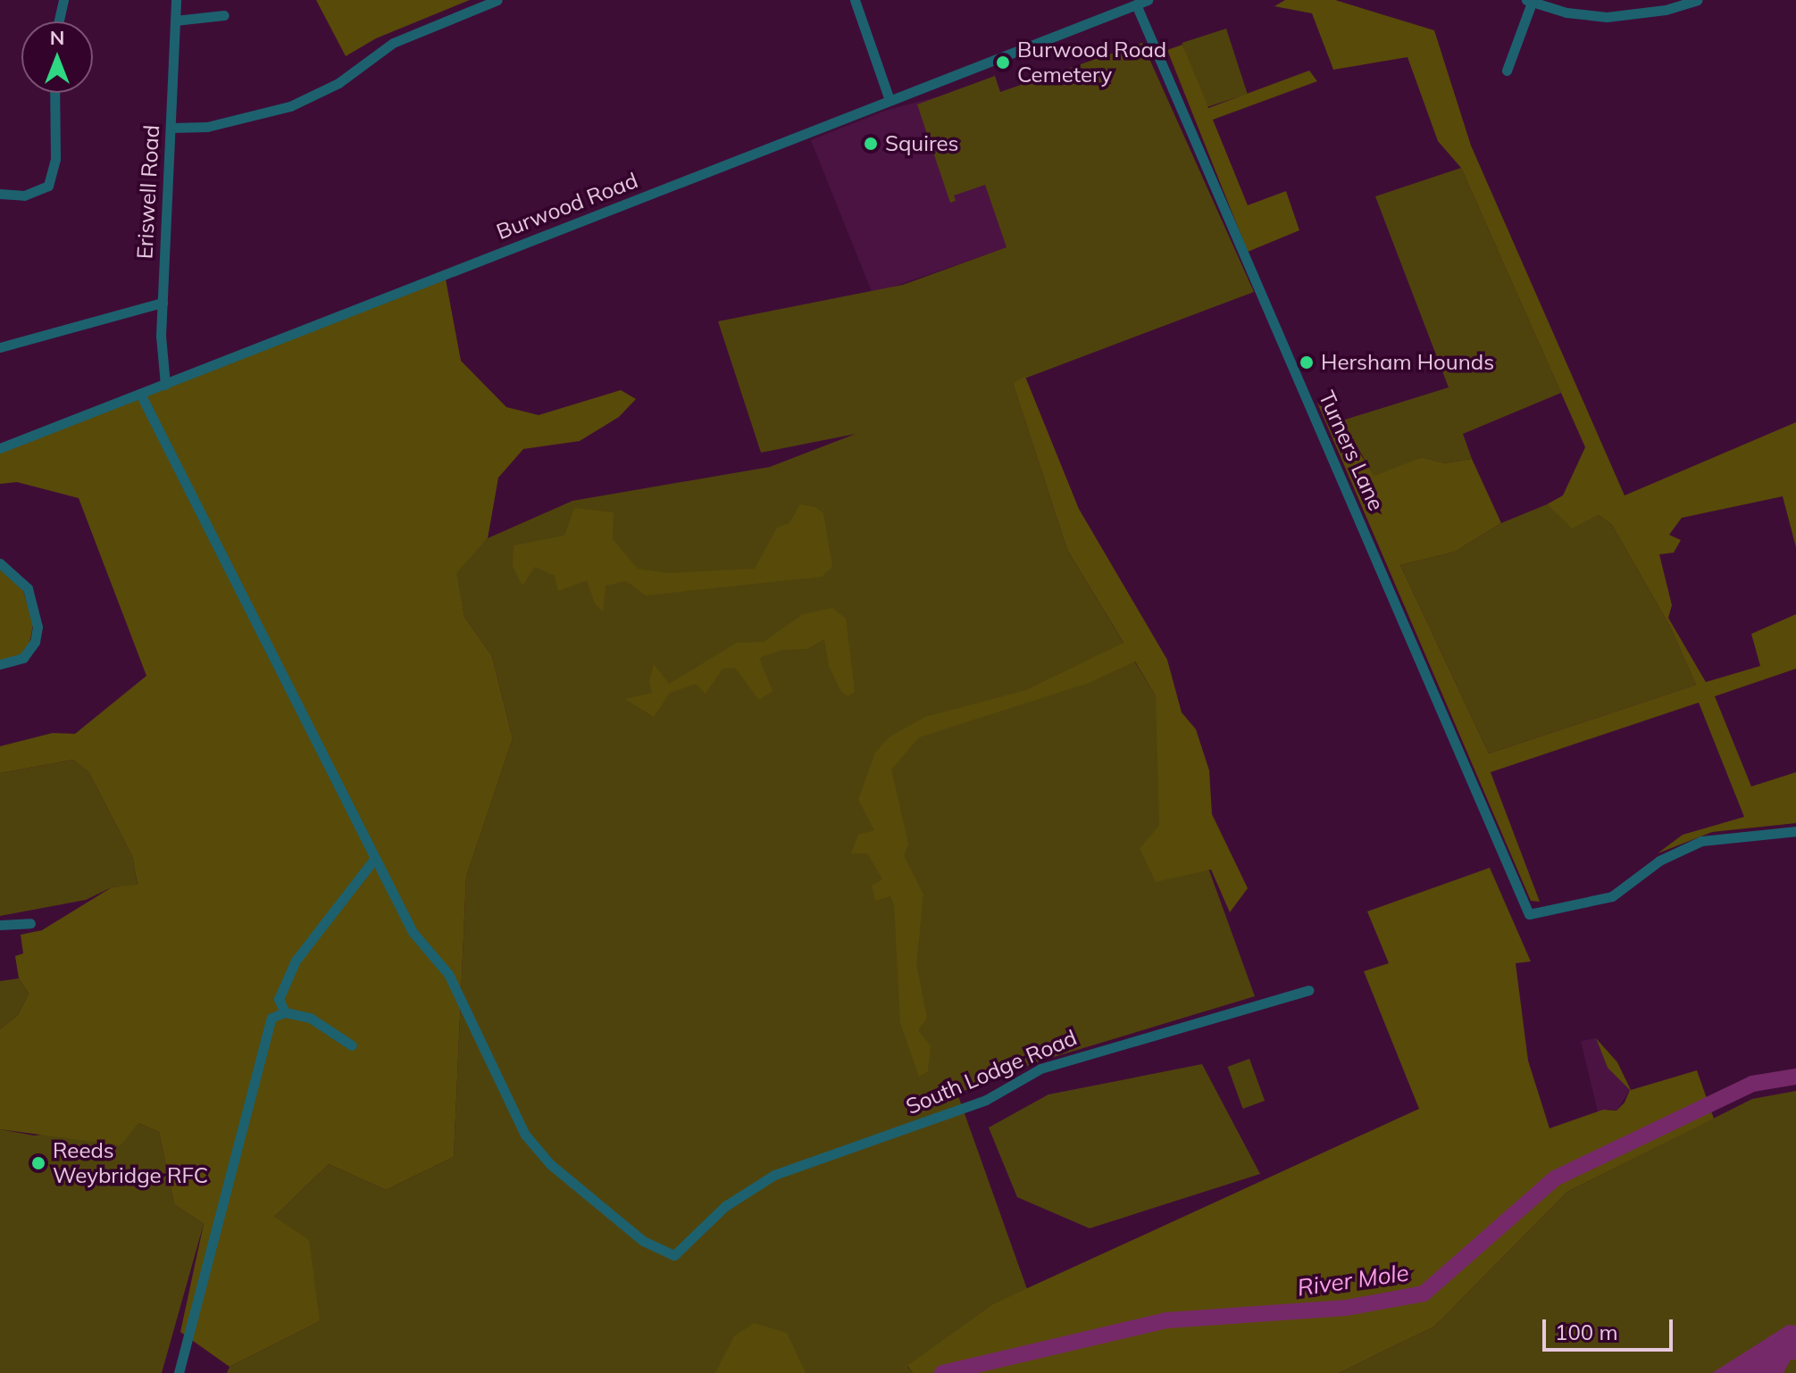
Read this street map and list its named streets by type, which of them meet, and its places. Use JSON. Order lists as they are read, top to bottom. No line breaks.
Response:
{"streets":{"street":["Eriswell Road","Burwood Road","Turners Lane","South Lodge Road"]},"crossings":[["Eriswell Road","Burwood Road"],["Burwood Road","Turners Lane"]],"water":["River Mole"],"places":["Burwood Road Cemetery","Squires","Hersham Hounds","Reeds Weybridge RFC"],"scale_bar":"100 m","north":"top"}
